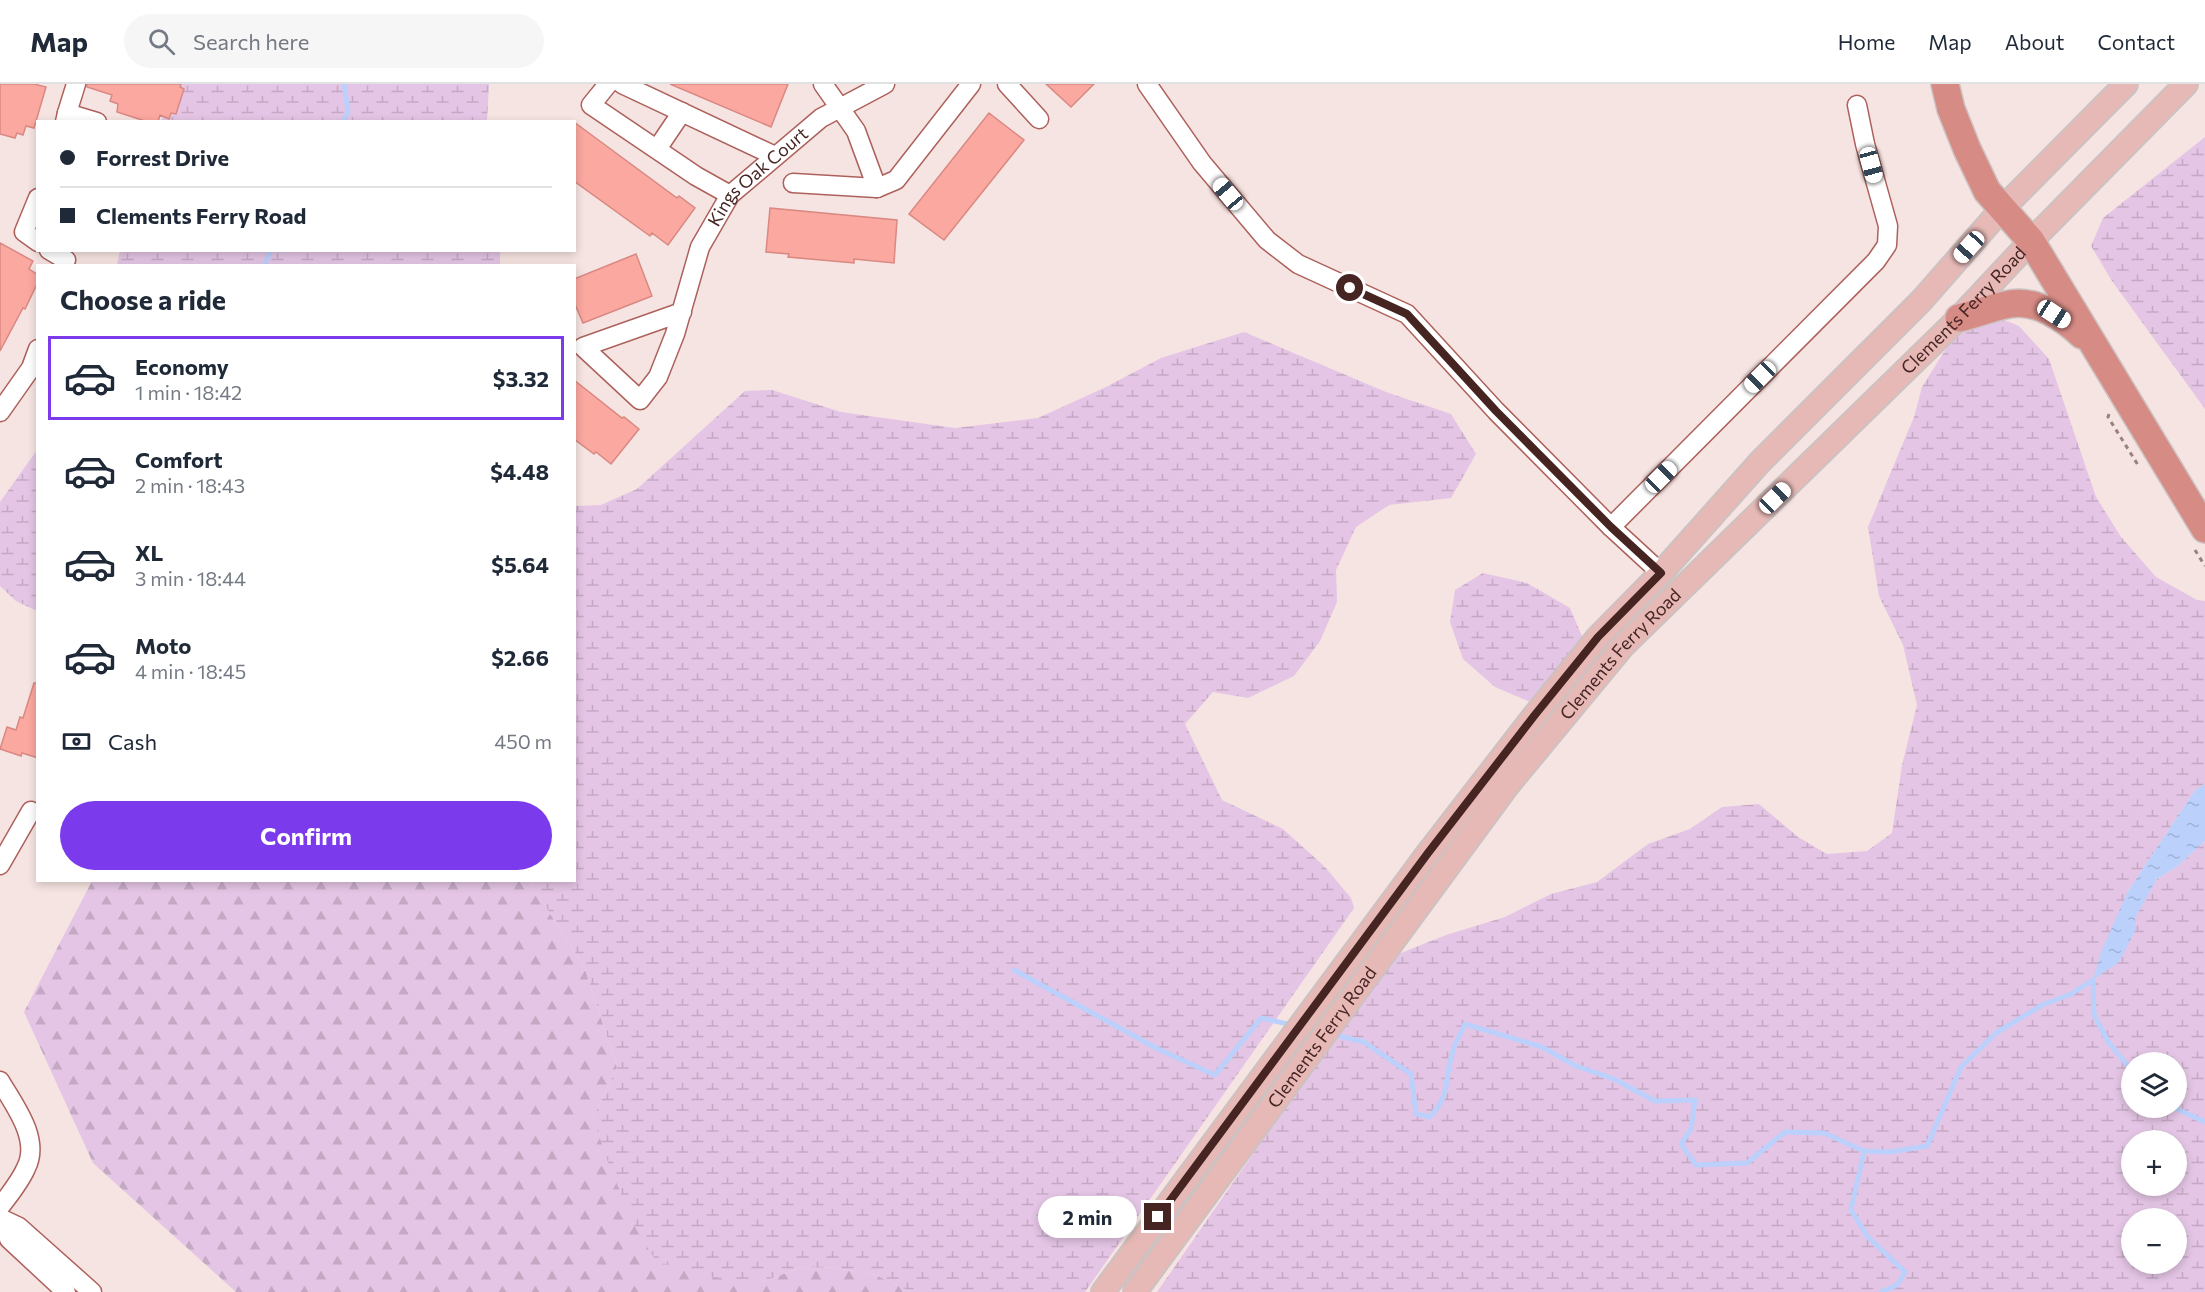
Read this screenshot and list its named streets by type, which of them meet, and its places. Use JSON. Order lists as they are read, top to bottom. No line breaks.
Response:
{"streets":{"main road":["Clements Ferry Road"],"street":["Kings Oak Court"]},"page":{"header":"Map","search":"Search here","nav":["Home","Map","About","Contact"],"banner":["Forrest Drive","Clements Ferry Road"],"heading":"Choose a ride","list":[{"name":"Economy","note":"1 min · 18:42","value":"$3.32"},{"name":"Comfort","note":"2 min · 18:43","value":"$4.48"},{"name":"XL","note":"3 min · 18:44","value":"$5.64"},{"name":"Moto","note":"4 min · 18:45","value":"$2.66"}],"pay":["Cash","450 m"],"buttons":"Confirm","map_buttons":["+","−"],"bubble":"2 min"}}
